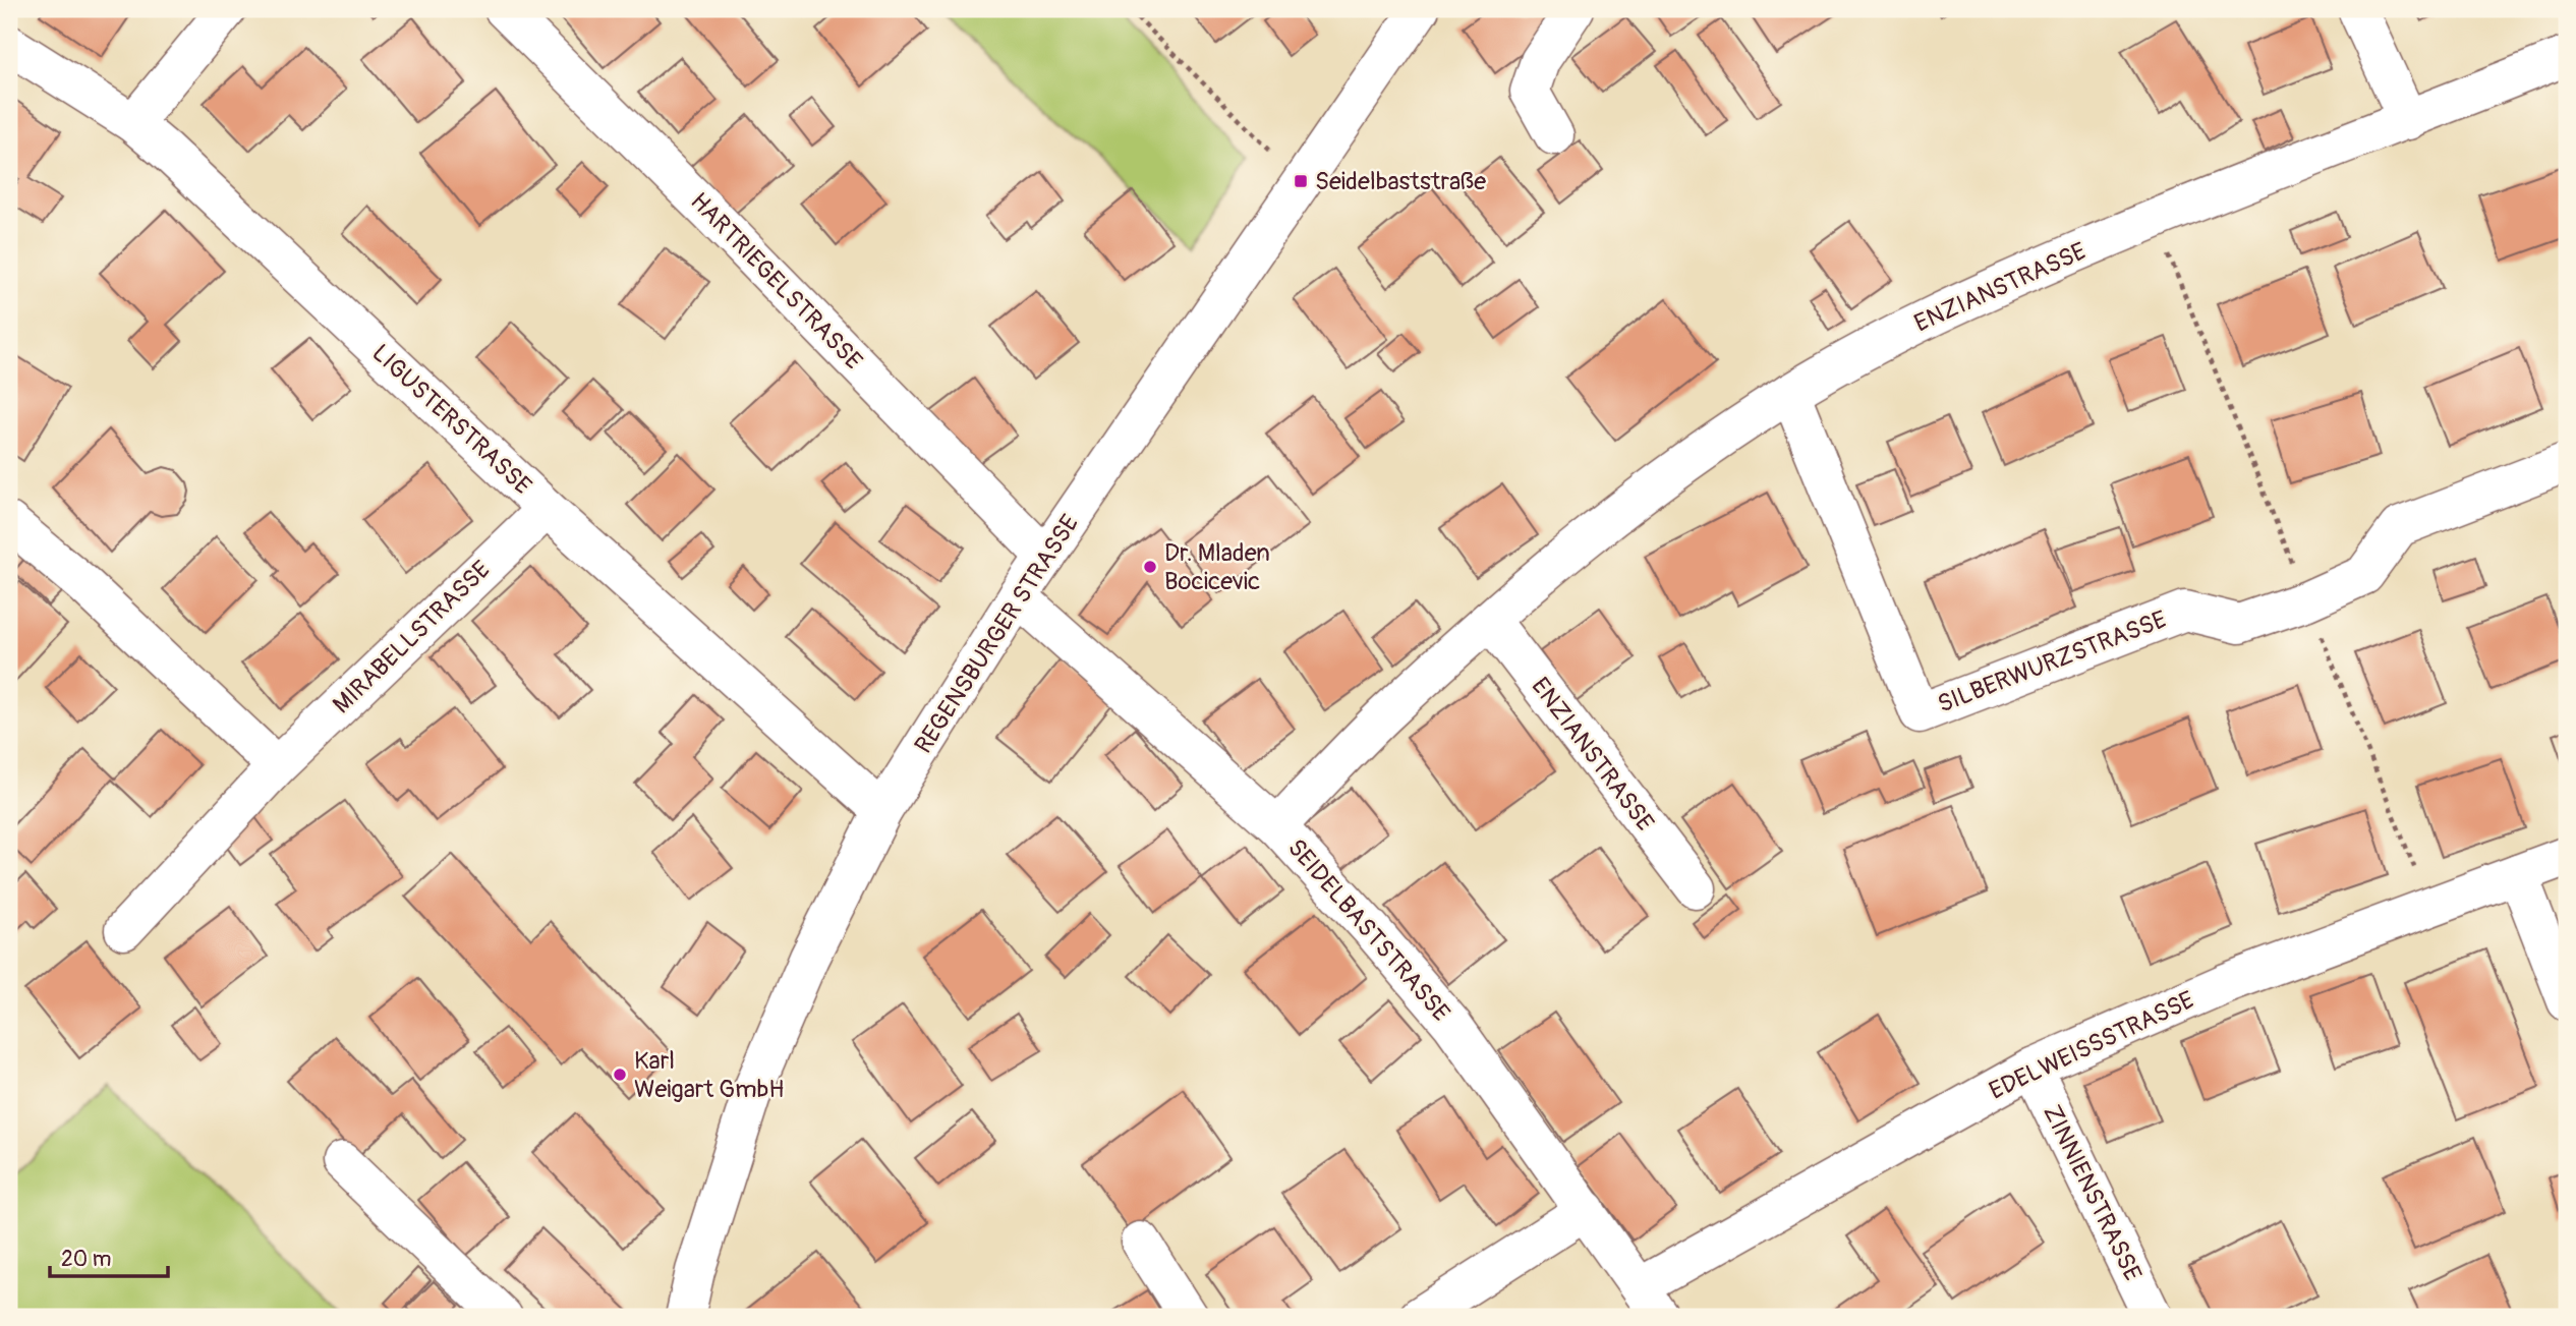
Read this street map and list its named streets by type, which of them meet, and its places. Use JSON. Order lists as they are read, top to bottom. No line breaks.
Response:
{"streets":{"street":["HARTRIEGELSTRASSE","ENZIANSTRASSE","LIGUSTERSTRASSE","REGENSBURGER STRASSE","MIRABELLSTRASSE","SILBERWURZSTRASSE","SEIDELBASTSTRASSE","EDELWEISSSTRASSE","ZINNIENSTRASSE"]},"crossings":[["HARTRIEGELSTRASSE","REGENSBURGER STRASSE"],["ENZIANSTRASSE","SILBERWURZSTRASSE"],["ENZIANSTRASSE","SEIDELBASTSTRASSE"],["LIGUSTERSTRASSE","REGENSBURGER STRASSE"],["LIGUSTERSTRASSE","MIRABELLSTRASSE"],["REGENSBURGER STRASSE","SEIDELBASTSTRASSE"],["SEIDELBASTSTRASSE","EDELWEISSSTRASSE"],["EDELWEISSSTRASSE","ZINNIENSTRASSE"]],"places":{"transit":["Seidelbaststraße"],"other":["Dr. Mladen Bocicevic","Karl Weigart GmbH"]},"scale_bar":"20 m"}
